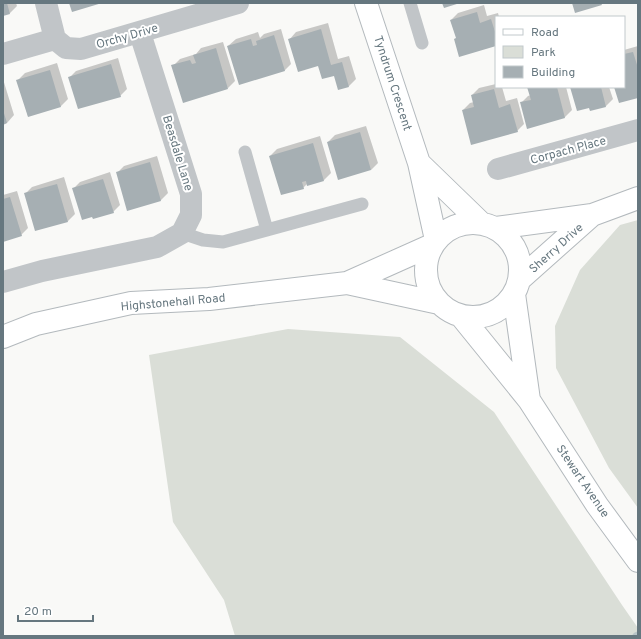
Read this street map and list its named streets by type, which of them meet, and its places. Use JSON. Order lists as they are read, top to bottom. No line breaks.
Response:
{"streets":{"street":["Orchy Drive","Tyndrum Crescent","Corpach Place","Beasdale Lane","Sherry Drive","Highstonehall Road","Stewart Avenue"]},"crossings":[["Orchy Drive","Beasdale Lane"],["Tyndrum Crescent","Sherry Drive"],["Tyndrum Crescent","Highstonehall Road"],["Tyndrum Crescent","Stewart Avenue"],["Sherry Drive","Highstonehall Road"],["Sherry Drive","Stewart Avenue"],["Highstonehall Road","Stewart Avenue"]],"legend":["Road","Park","Building"],"scale_bar":"20 m"}
